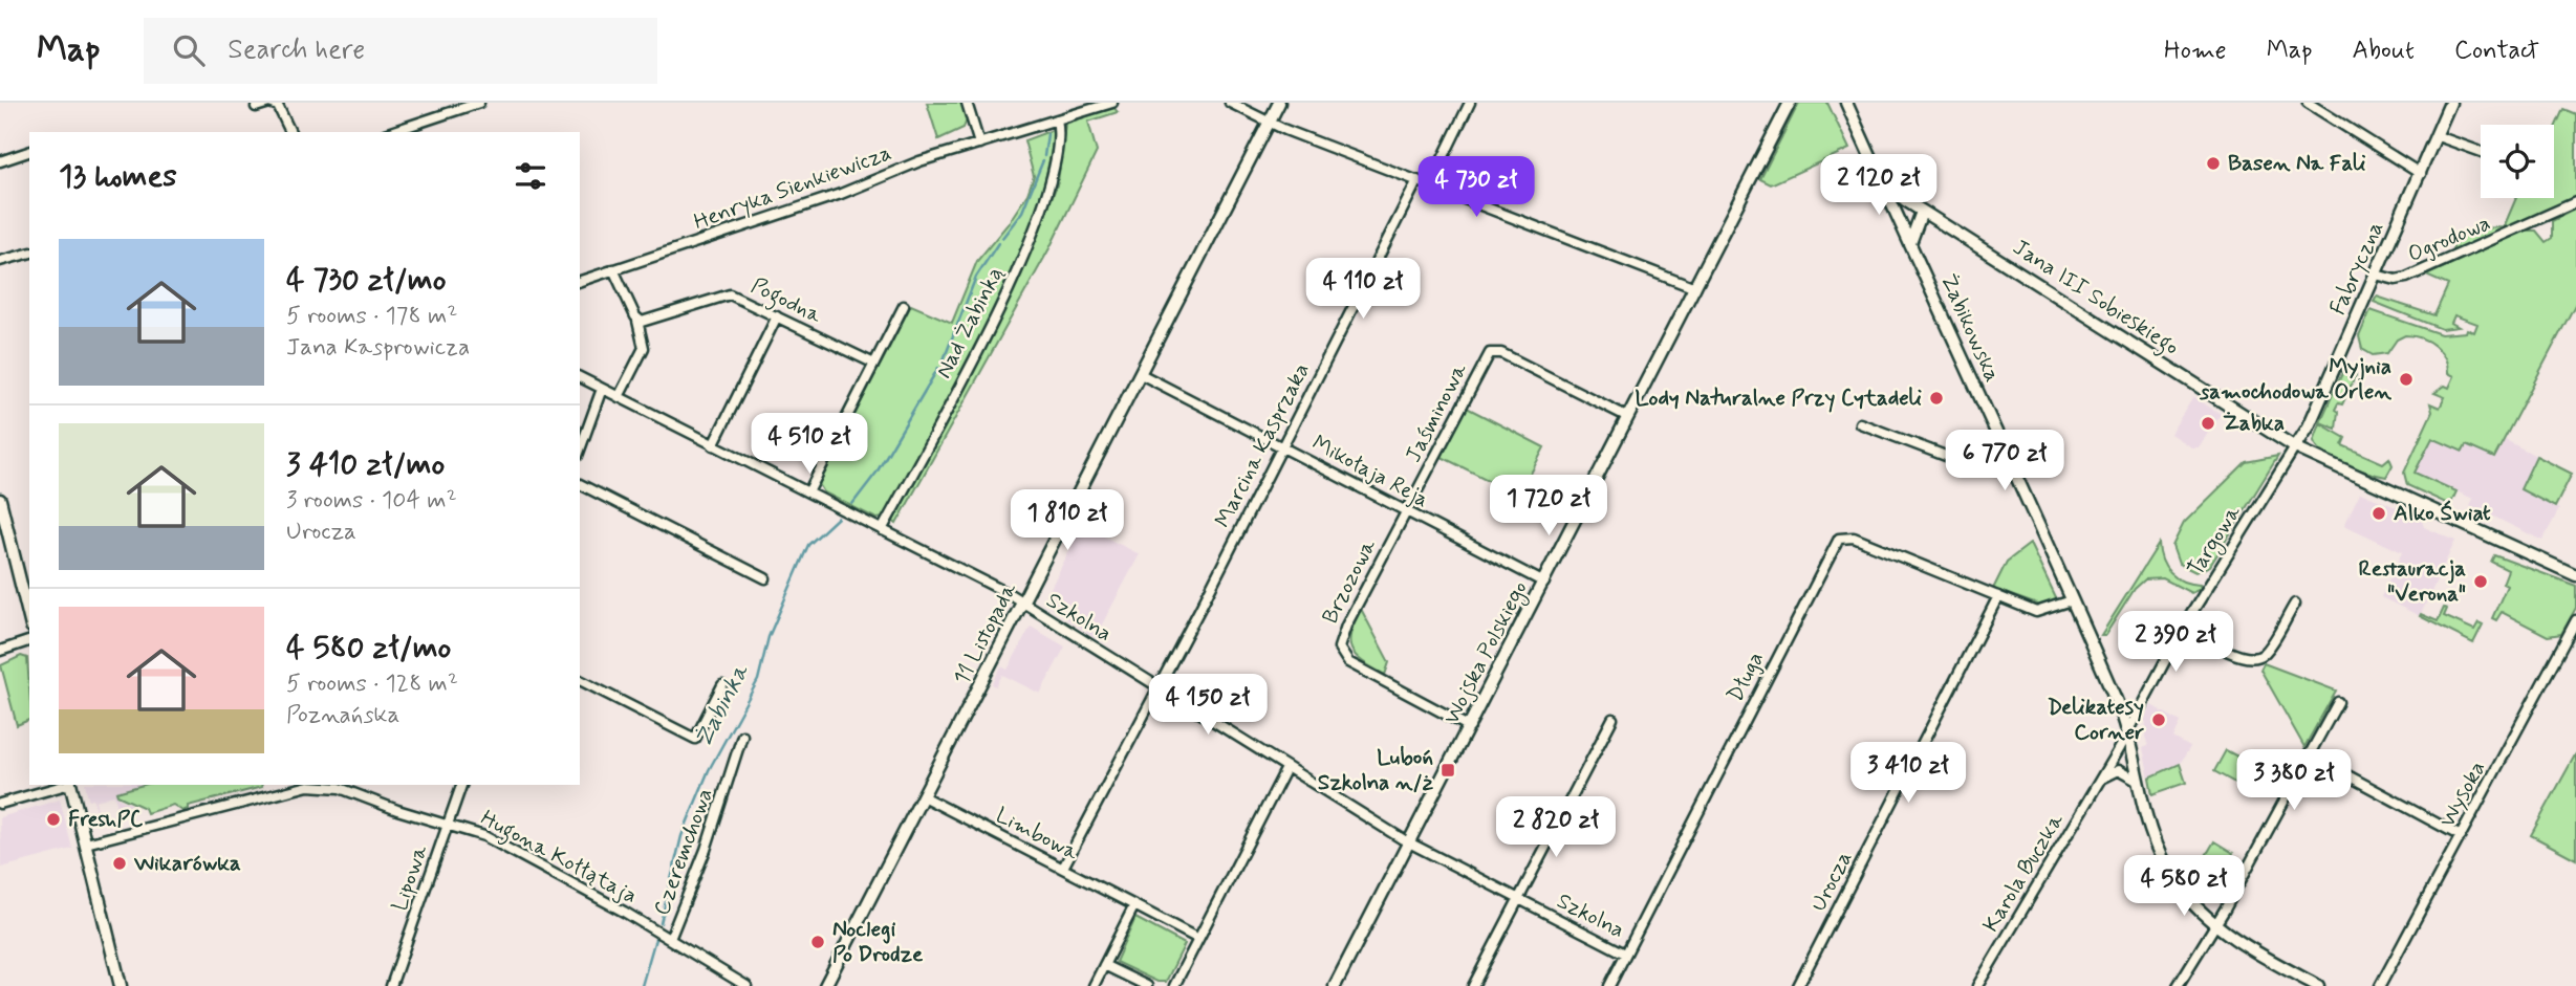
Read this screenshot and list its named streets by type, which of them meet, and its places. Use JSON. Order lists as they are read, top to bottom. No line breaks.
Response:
{"streets":{"street":["Henryka Sienkiewicza","Ogrodowa","Fabryczna","Jana III Sobieskiego","Pogodna","Nad Żabinką","Żabikowska","Jaśminowa","Marcina Kasprzaka","Mikołaja Reja","Targowa","Brzozowa","Szkolna","11 Listopada","Wojska Polskiego","Długa","Wysoka","Limbowa","Czeremchowa","Hugona Kołłątaja","Karola Buczka","Lipowa","Urocza"]},"crossings":[["Henryka Sienkiewicza","Nad Żabinką"],["Ogrodowa","Fabryczna"],["Fabryczna","Jana III Sobieskiego"],["Fabryczna","Targowa"],["Jana III Sobieskiego","Żabikowska"],["Jana III Sobieskiego","Targowa"],["Nad Żabinką","Szkolna"],["Żabikowska","Targowa"],["Żabikowska","Długa"],["Żabikowska","Karola Buczka"],["Jaśminowa","Mikołaja Reja"],["Jaśminowa","Brzozowa"],["Jaśminowa","Wojska Polskiego"],["Marcina Kasprzaka","Mikołaja Reja"],["Marcina Kasprzaka","Szkolna"],["Marcina Kasprzaka","Limbowa"],["Mikołaja Reja","Brzozowa"],["Mikołaja Reja","11 Listopada"],["Mikołaja Reja","Wojska Polskiego"],["Targowa","Karola Buczka"],["Brzozowa","Wojska Polskiego"],["Szkolna","11 Listopada"],["Szkolna","Wojska Polskiego"],["Szkolna","Długa"],["11 Listopada","Limbowa"],["Długa","Urocza"],["Czeremchowa","Hugona Kołłątaja"],["Hugona Kołłątaja","Lipowa"]],"water":["Żabinka"],"places":{"other":["Basen Na Fali","Myjnia samochodowa Orlen","Lody Naturalne Przy Cytadeli","Żabka","Alko Świat","Restauracja \"Verona\"","Delikatesy Corner","FreshPC","Wikarówka","Noclegi Po Drodze"],"transit":["Luboń Szkolna n/ż"]},"page":{"header":"Map","search":"Search here","nav":["Home","Map","About","Contact"],"heading":"13 homes","price":["2 120 zł","4 730 zł","4 110 zł","4 510 zł","6 770 zł","1 720 zł","1 810 zł","2 390 zł","4 150 zł","3 410 zł","3 380 zł","2 820 zł","4 580 zł"],"list":[{"name":"4 730 zł/mo","note":"5 rooms · 178 m² · Jana Kasprowicza"},{"name":"3 410 zł/mo","note":"3 rooms · 104 m² · Urocza"},{"name":"4 580 zł/mo","note":"5 rooms · 128 m² · Poznańska"}]}}
